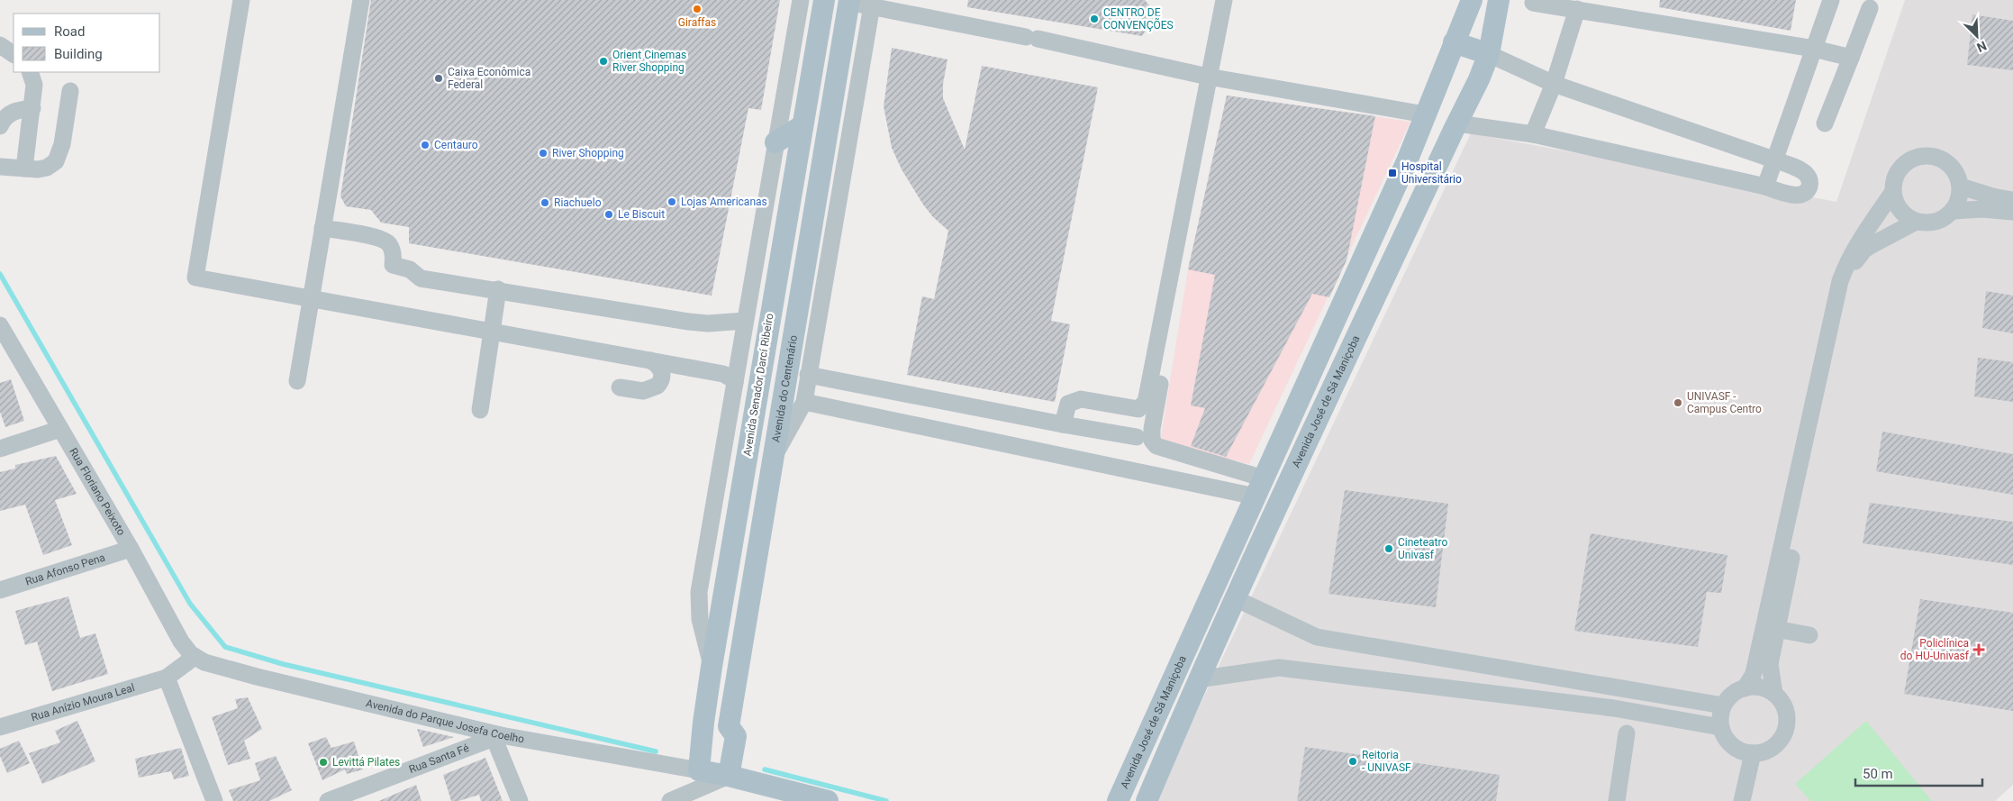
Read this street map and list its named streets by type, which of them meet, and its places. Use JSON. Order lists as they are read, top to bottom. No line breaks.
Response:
{"streets":{"main road":["Avenida Senador Darcí Ribeiro","Avenida do Centenário","Avenida José de Sá Maniçoba"],"street":["Rua Floriano Peixoto","Rua Afonso Pena","Rua Anízio Moura Leal","Avenida do Parque Josefa Coelho","Rua Santa Fé"]},"crossings":[["Avenida Senador Darcí Ribeiro","Avenida do Parque Josefa Coelho"],["Rua Floriano Peixoto","Rua Afonso Pena"],["Rua Floriano Peixoto","Rua Anízio Moura Leal"],["Rua Floriano Peixoto","Avenida do Parque Josefa Coelho"],["Rua Anízio Moura Leal","Avenida do Parque Josefa Coelho"],["Avenida do Parque Josefa Coelho","Rua Santa Fé"]],"places":{"other":["Giraffas","CENTRO DE CONVENÇÕES","Orient Cinemas River Shopping","Caixa Econômica Federal","Centauro","River Shopping","Lojas Americanas","Riachuelo","Le Biscuit","UNIVASF - Campus Centro","Cineteatro Univasf","Reitoria - UNIVASF","Levittá Pilates"],"transit":["Hospital Universitário"],"health":["Policlínica do HU-Univasf"]},"legend":["Road","Building"],"scale_bar":"50 m","north":"bottom right"}
